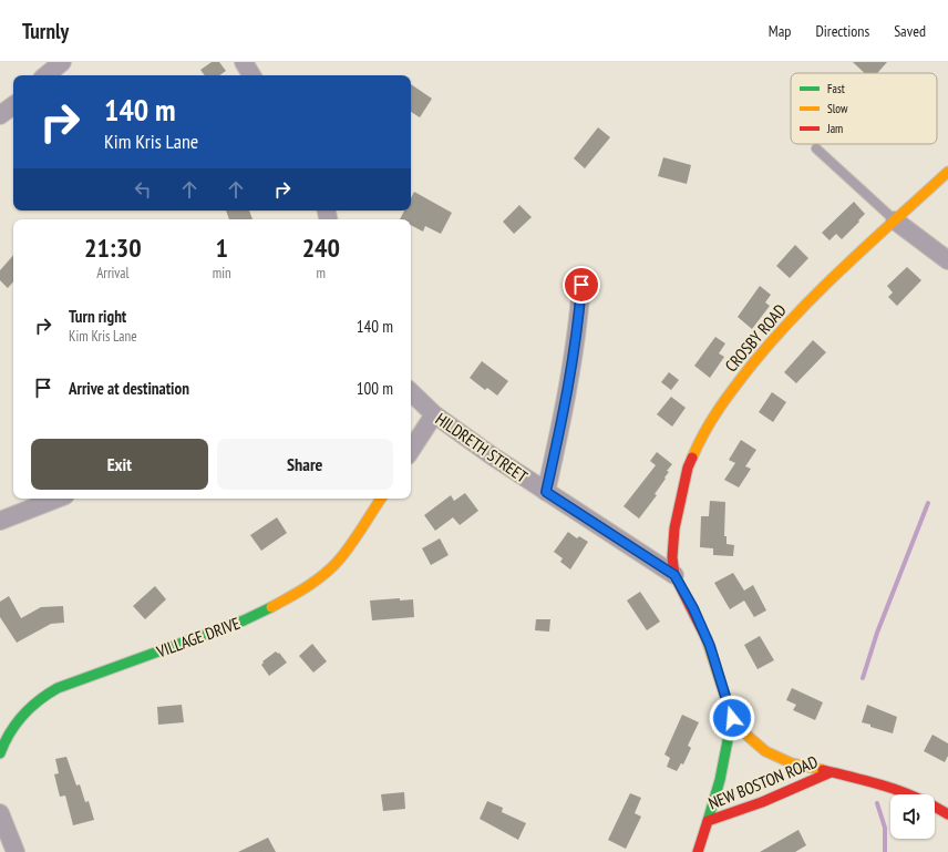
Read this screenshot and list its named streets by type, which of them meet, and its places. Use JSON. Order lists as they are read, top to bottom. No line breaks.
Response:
{"streets":{"street":["CROSBY ROAD","HILDRETH STREET","VILLAGE DRIVE","NEW BOSTON ROAD"]},"crossings":[["CROSBY ROAD","HILDRETH STREET"],["HILDRETH STREET","NEW BOSTON ROAD"]],"legend":["Fast","Slow","Jam"],"page":{"header":"Turnly","nav":["Map","Directions","Saved"],"turn":["140 m","Kim Kris Lane"],"eta":["21:30","Arrival","1","min","240","m"],"list":[{"name":"Turn right","note":"Kim Kris Lane","value":"140 m"},{"name":"Arrive at destination","value":"100 m"}],"buttons":["Exit","Share"]}}
